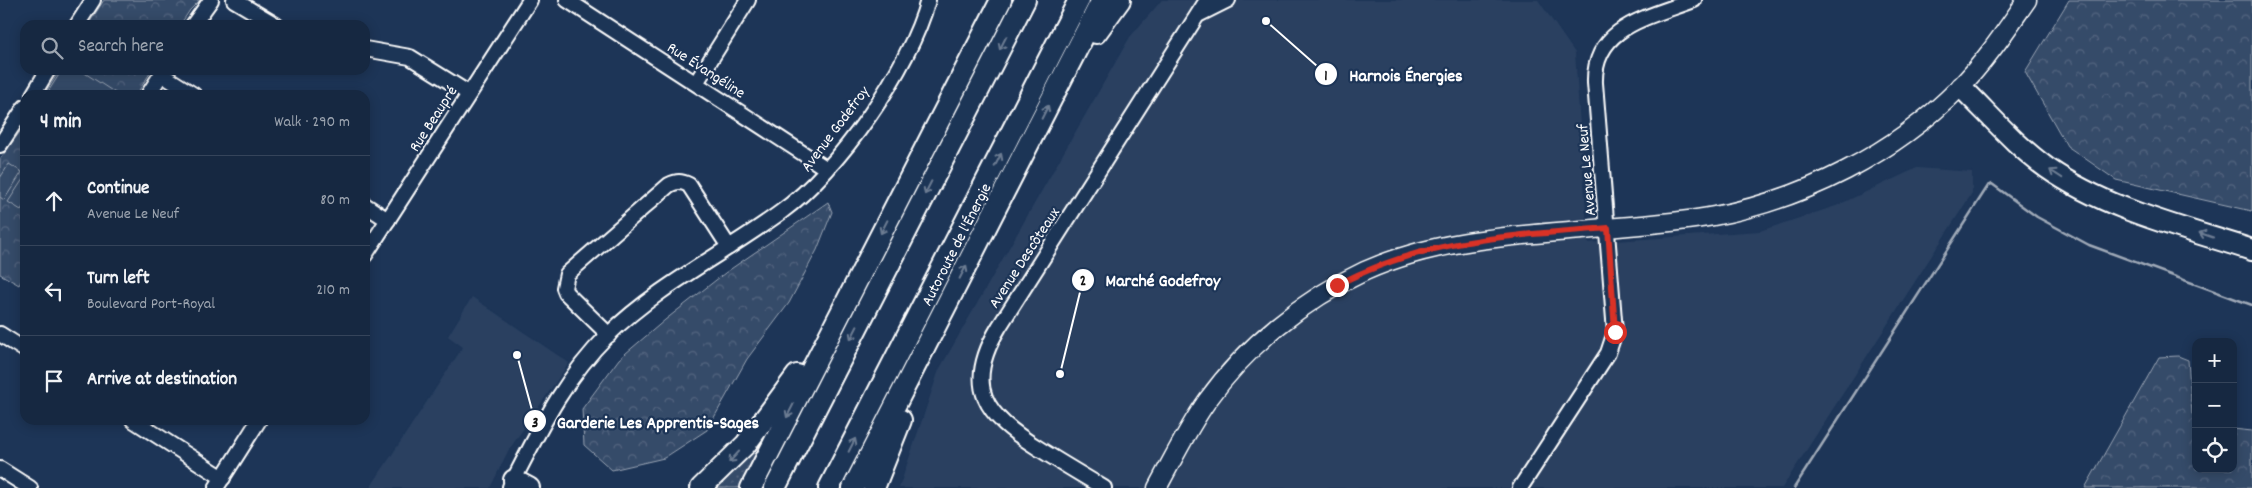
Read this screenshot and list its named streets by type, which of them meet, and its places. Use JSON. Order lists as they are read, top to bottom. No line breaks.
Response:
{"streets":{"highway":["Autoroute de l'Énergie"],"street":["Rue Évangéline","Rue Beaupré","Avenue Godefroy","Avenue Le Neuf","Avenue Descôteaux"]},"crossings":[["Rue Évangéline","Avenue Godefroy"]],"places":["Harnois Énergies","Garderie Les Apprentis-Sages","Marché Godefroy"],"page":{"search":"Search here","heading":["4 min","Walk · 290 m"],"list":[["Continue","Avenue Le Neuf","80 m"],["Turn left","Boulevard Port-Royal","210 m"],"Arrive at destination"],"map_buttons":["+","−"]}}
